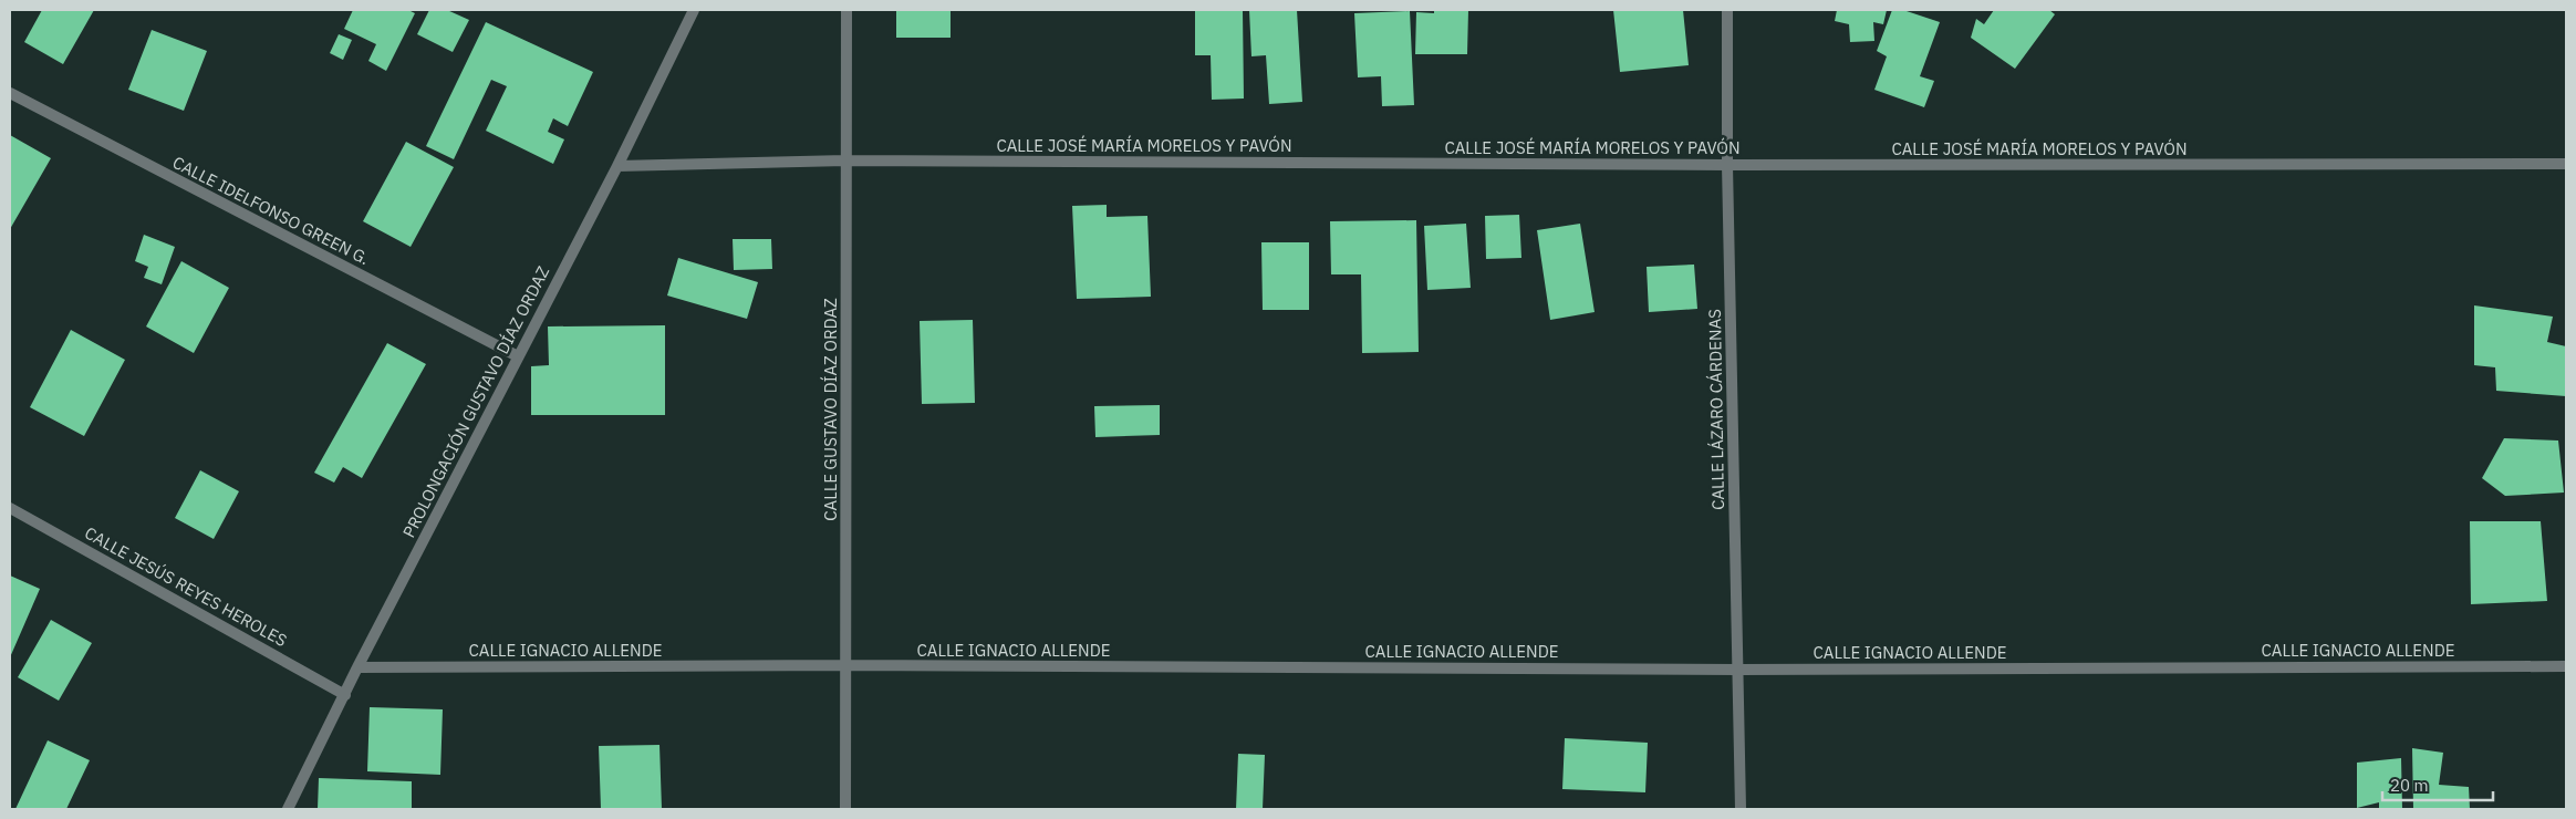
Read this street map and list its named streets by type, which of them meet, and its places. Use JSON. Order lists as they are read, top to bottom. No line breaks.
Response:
{"streets":{"street":["CALLE JOSÉ MARÍA MORELOS Y PAVÓN","CALLE IDELFONSO GREEN G.","PROLONGACIÓN GUSTAVO DÍAZ ORDAZ","CALLE GUSTAVO DÍAZ ORDAZ","CALLE LÁZARO CÁRDENAS","CALLE JESÚS REYES HEROLES","CALLE IGNACIO ALLENDE"]},"crossings":[["CALLE JOSÉ MARÍA MORELOS Y PAVÓN","PROLONGACIÓN GUSTAVO DÍAZ ORDAZ"],["CALLE JOSÉ MARÍA MORELOS Y PAVÓN","CALLE GUSTAVO DÍAZ ORDAZ"],["CALLE JOSÉ MARÍA MORELOS Y PAVÓN","CALLE LÁZARO CÁRDENAS"],["CALLE IDELFONSO GREEN G.","PROLONGACIÓN GUSTAVO DÍAZ ORDAZ"],["PROLONGACIÓN GUSTAVO DÍAZ ORDAZ","CALLE JESÚS REYES HEROLES"],["PROLONGACIÓN GUSTAVO DÍAZ ORDAZ","CALLE IGNACIO ALLENDE"],["CALLE GUSTAVO DÍAZ ORDAZ","CALLE IGNACIO ALLENDE"],["CALLE LÁZARO CÁRDENAS","CALLE IGNACIO ALLENDE"]],"scale_bar":"20 m"}
